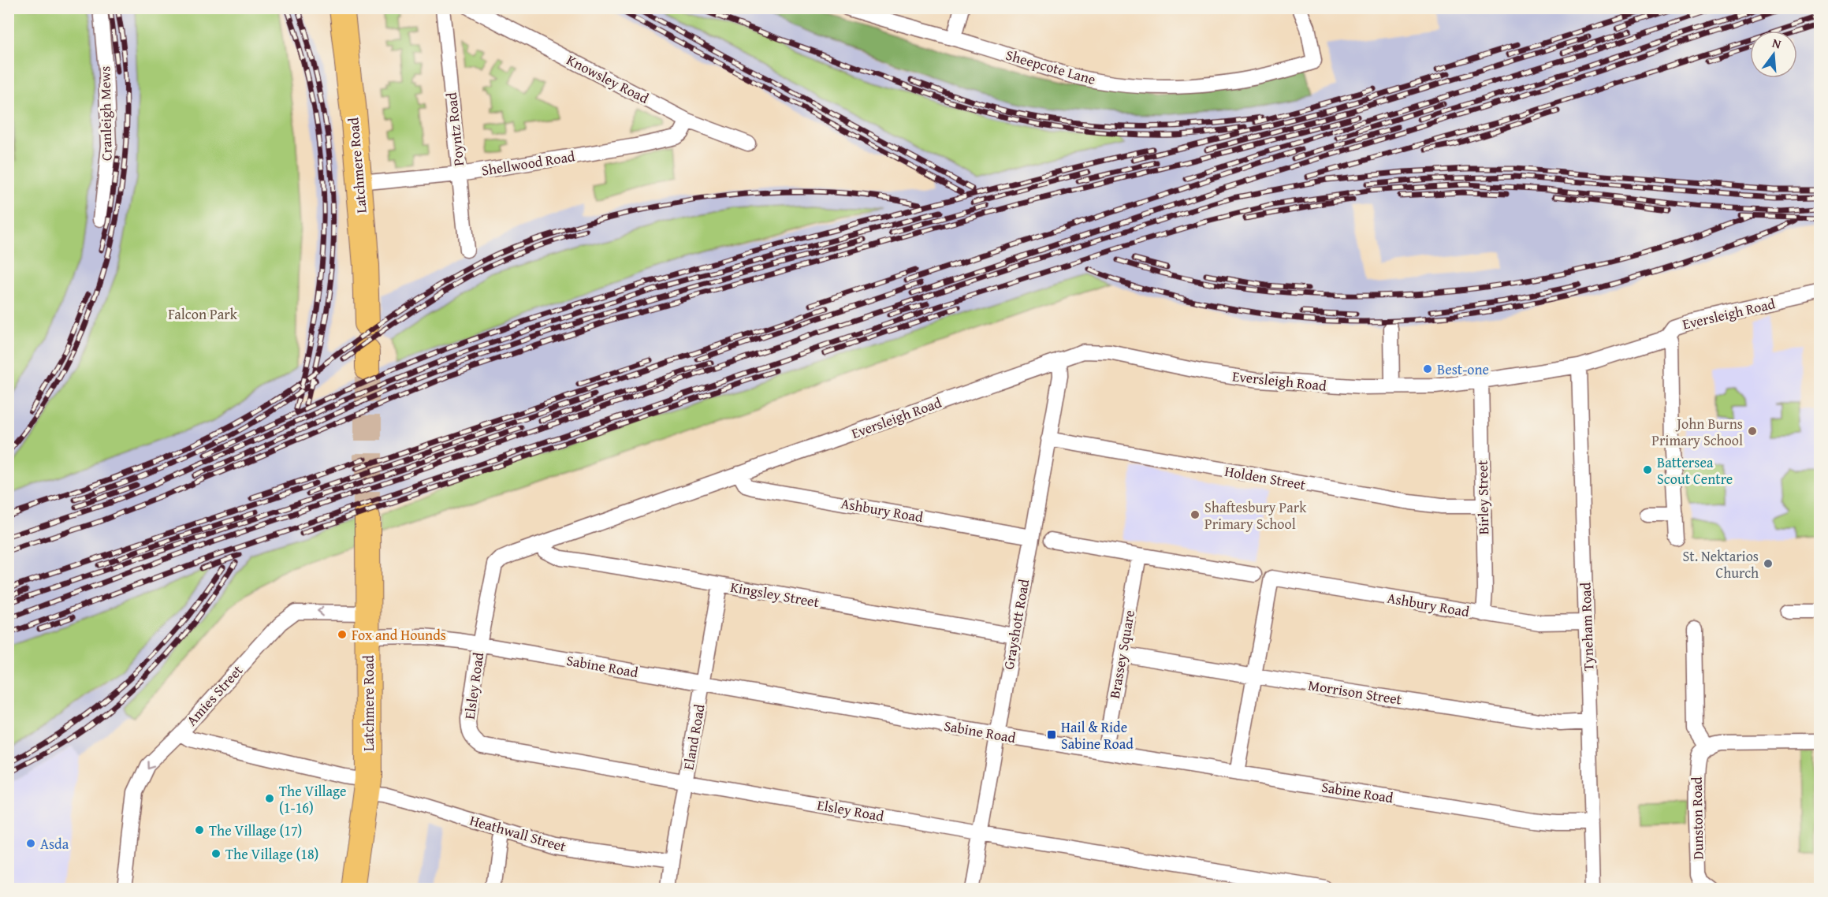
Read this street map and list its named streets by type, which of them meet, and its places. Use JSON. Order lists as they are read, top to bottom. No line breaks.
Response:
{"streets":{"highway":["Latchmere Road"],"street":["Sheepcote Lane","Knowsley Road","Cranleigh Mews","Poyntz Road","Shellwood Road","Eversleigh Road","Holden Street","Birley Street","Ashbury Road","Kingsley Street","Grayshott Road","Tyneham Road","Brassey Square","Sabine Road","Elsley Road","Morrison Street","Amies Street","Eland Road","Dunston Road","Heathwall Street"]},"crossings":[["Knowsley Road","Shellwood Road"],["Poyntz Road","Shellwood Road"],["Shellwood Road","Latchmere Road"],["Latchmere Road","Sabine Road"],["Latchmere Road","Amies Street"],["Latchmere Road","Heathwall Street"],["Eversleigh Road","Birley Street"],["Eversleigh Road","Ashbury Road"],["Eversleigh Road","Kingsley Street"],["Eversleigh Road","Grayshott Road"],["Eversleigh Road","Tyneham Road"],["Eversleigh Road","Sabine Road"],["Eversleigh Road","Elsley Road"],["Holden Street","Birley Street"],["Holden Street","Grayshott Road"],["Birley Street","Ashbury Road"],["Ashbury Road","Grayshott Road"],["Ashbury Road","Tyneham Road"],["Ashbury Road","Morrison Street"],["Kingsley Street","Grayshott Road"],["Kingsley Street","Eland Road"],["Grayshott Road","Sabine Road"],["Grayshott Road","Elsley Road"],["Tyneham Road","Sabine Road"],["Tyneham Road","Morrison Street"],["Brassey Square","Sabine Road"],["Brassey Square","Morrison Street"],["Sabine Road","Elsley Road"],["Sabine Road","Eland Road"],["Elsley Road","Eland Road"],["Amies Street","Heathwall Street"],["Eland Road","Heathwall Street"]],"one_way":["Amies Street"],"parks":["Falcon Park"],"places":{"other":["Best-one","John Burns Primary School","Battersea Scout Centre","Shaftesbury Park Primary School","St. Nektarios Church","Fox and Hounds","The Village (1-16)","The Village (17)","Asda","The Village (18)"],"transit":["Hail & Ride Sabine Road"]},"north":"top"}
